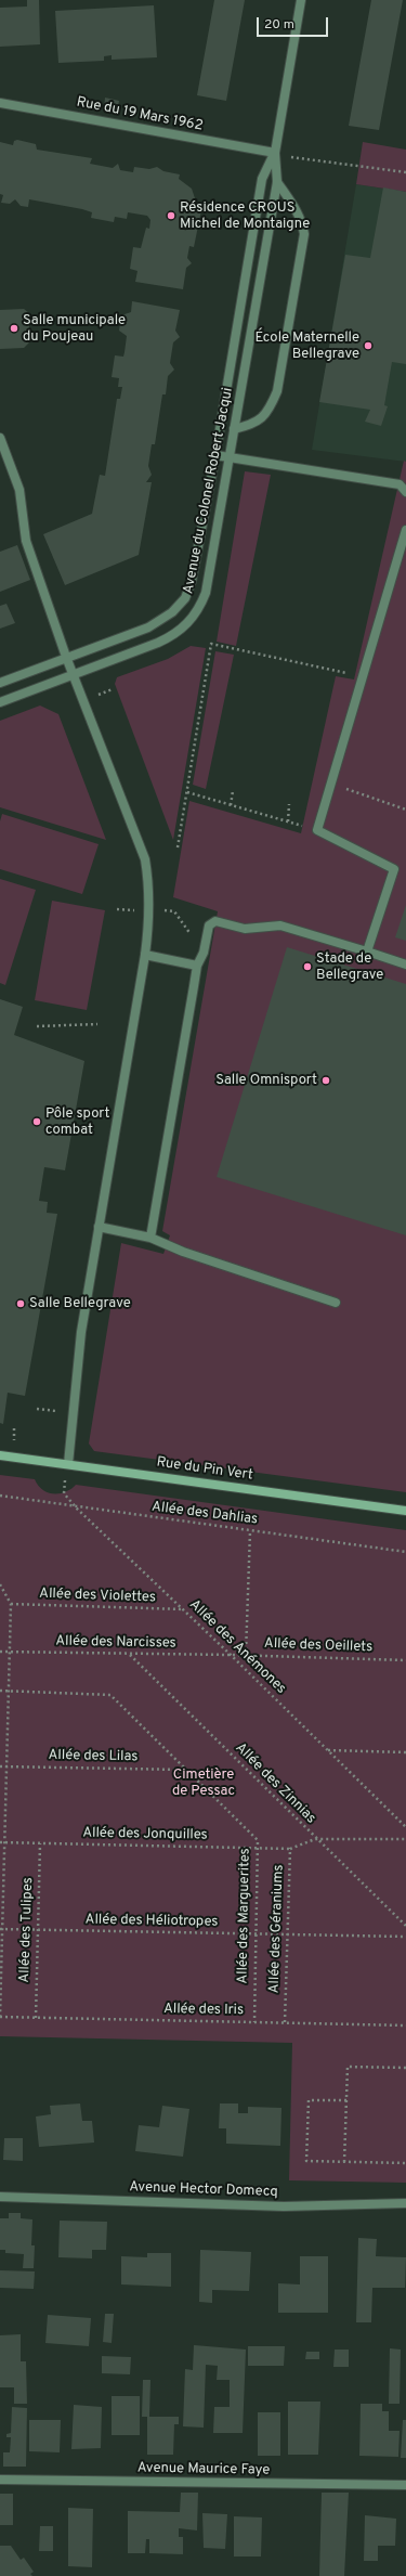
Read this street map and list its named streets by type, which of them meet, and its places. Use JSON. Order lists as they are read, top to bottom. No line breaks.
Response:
{"streets":{"street":["Rue du 19 Mars 1962","Avenue du Colonel Robert Jacqui","Rue du Pin Vert","Avenue Hector Domecq","Avenue Maurice Faye"],"path":["Allée des Dahlias","Allée des Violettes","Allée des Narcisses","Allée des Oeillets","Allée des Anémones","Allée des Lilas","Allée des Zinnias","Allée des Jonquilles","Allée des Marguerites","Allée des Héliotropes","Allée des Géraniums","Allée des Tulipes","Allée des Iris"]},"crossings":[["Rue du 19 Mars 1962","Avenue du Colonel Robert Jacqui"],["Allée des Dahlias","Allée des Anémones"],["Allée des Violettes","Allée des Anémones"],["Allée des Narcisses","Allée des Oeillets"],["Allée des Narcisses","Allée des Anémones"],["Allée des Narcisses","Allée des Zinnias"],["Allée des Oeillets","Allée des Anémones"],["Allée des Lilas","Allée des Marguerites"],["Allée des Zinnias","Allée des Géraniums"],["Allée des Jonquilles","Allée des Marguerites"],["Allée des Jonquilles","Allée des Géraniums"],["Allée des Jonquilles","Allée des Tulipes"],["Allée des Marguerites","Allée des Héliotropes"],["Allée des Marguerites","Allée des Iris"],["Allée des Héliotropes","Allée des Géraniums"],["Allée des Héliotropes","Allée des Tulipes"],["Allée des Géraniums","Allée des Iris"],["Allée des Tulipes","Allée des Iris"]],"parks":["Cimetière de Pessac"],"places":["Résidence CROUS Michel de Montaigne","Salle municipale du Poujeau","École Maternelle Bellegrave","Stade de Bellegrave","Salle Omnisport","Pôle sport combat","Salle Bellegrave"],"scale_bar":"20 m"}
